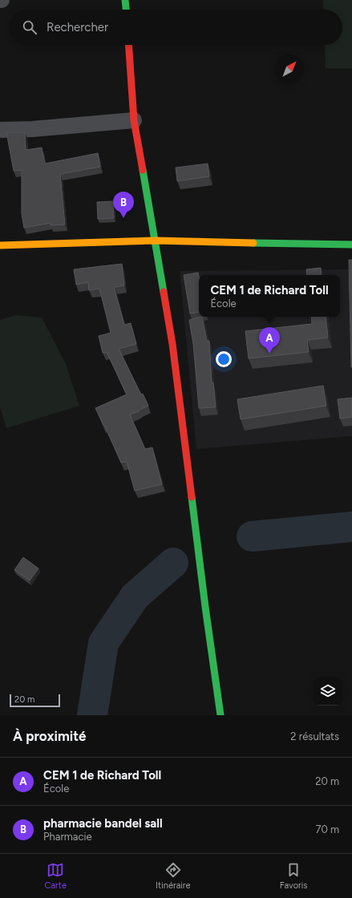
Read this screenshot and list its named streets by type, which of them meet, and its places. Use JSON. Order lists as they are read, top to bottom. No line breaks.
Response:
{"scale_bar":"20 m","north":"top right","page":{"search":"Rechercher","pins":["B","A"],"popup":["CEM 1 de Richard Toll","École"],"scale":"20 m","heading":["À proximité","2 résultats"],"list":[{"mark":"A","name":"CEM 1 de Richard Toll","note":"École","value":"20 m"},{"mark":"B","name":"pharmacie bandel sall","note":"Pharmacie","value":"70 m"}],"nav":["Carte","Itinéraire","Favoris"]}}
